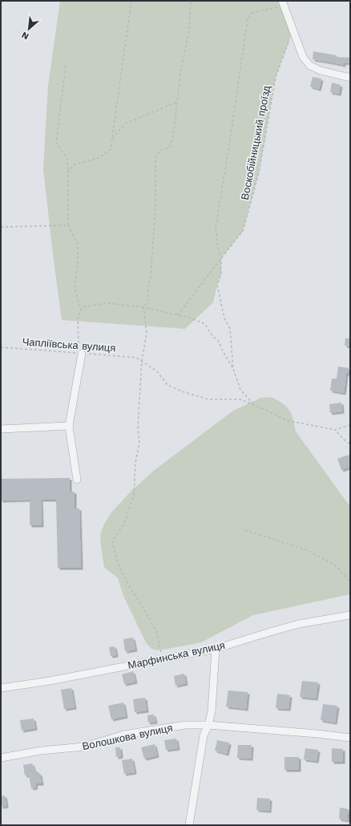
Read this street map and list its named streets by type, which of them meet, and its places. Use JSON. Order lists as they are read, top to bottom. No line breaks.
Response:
{"streets":{"street":["Марфинська вулиця","Волошкова вулиця"],"path":["Воскобійницький проїзд","Чапліївська вулиця"]},"north":"bottom left"}
